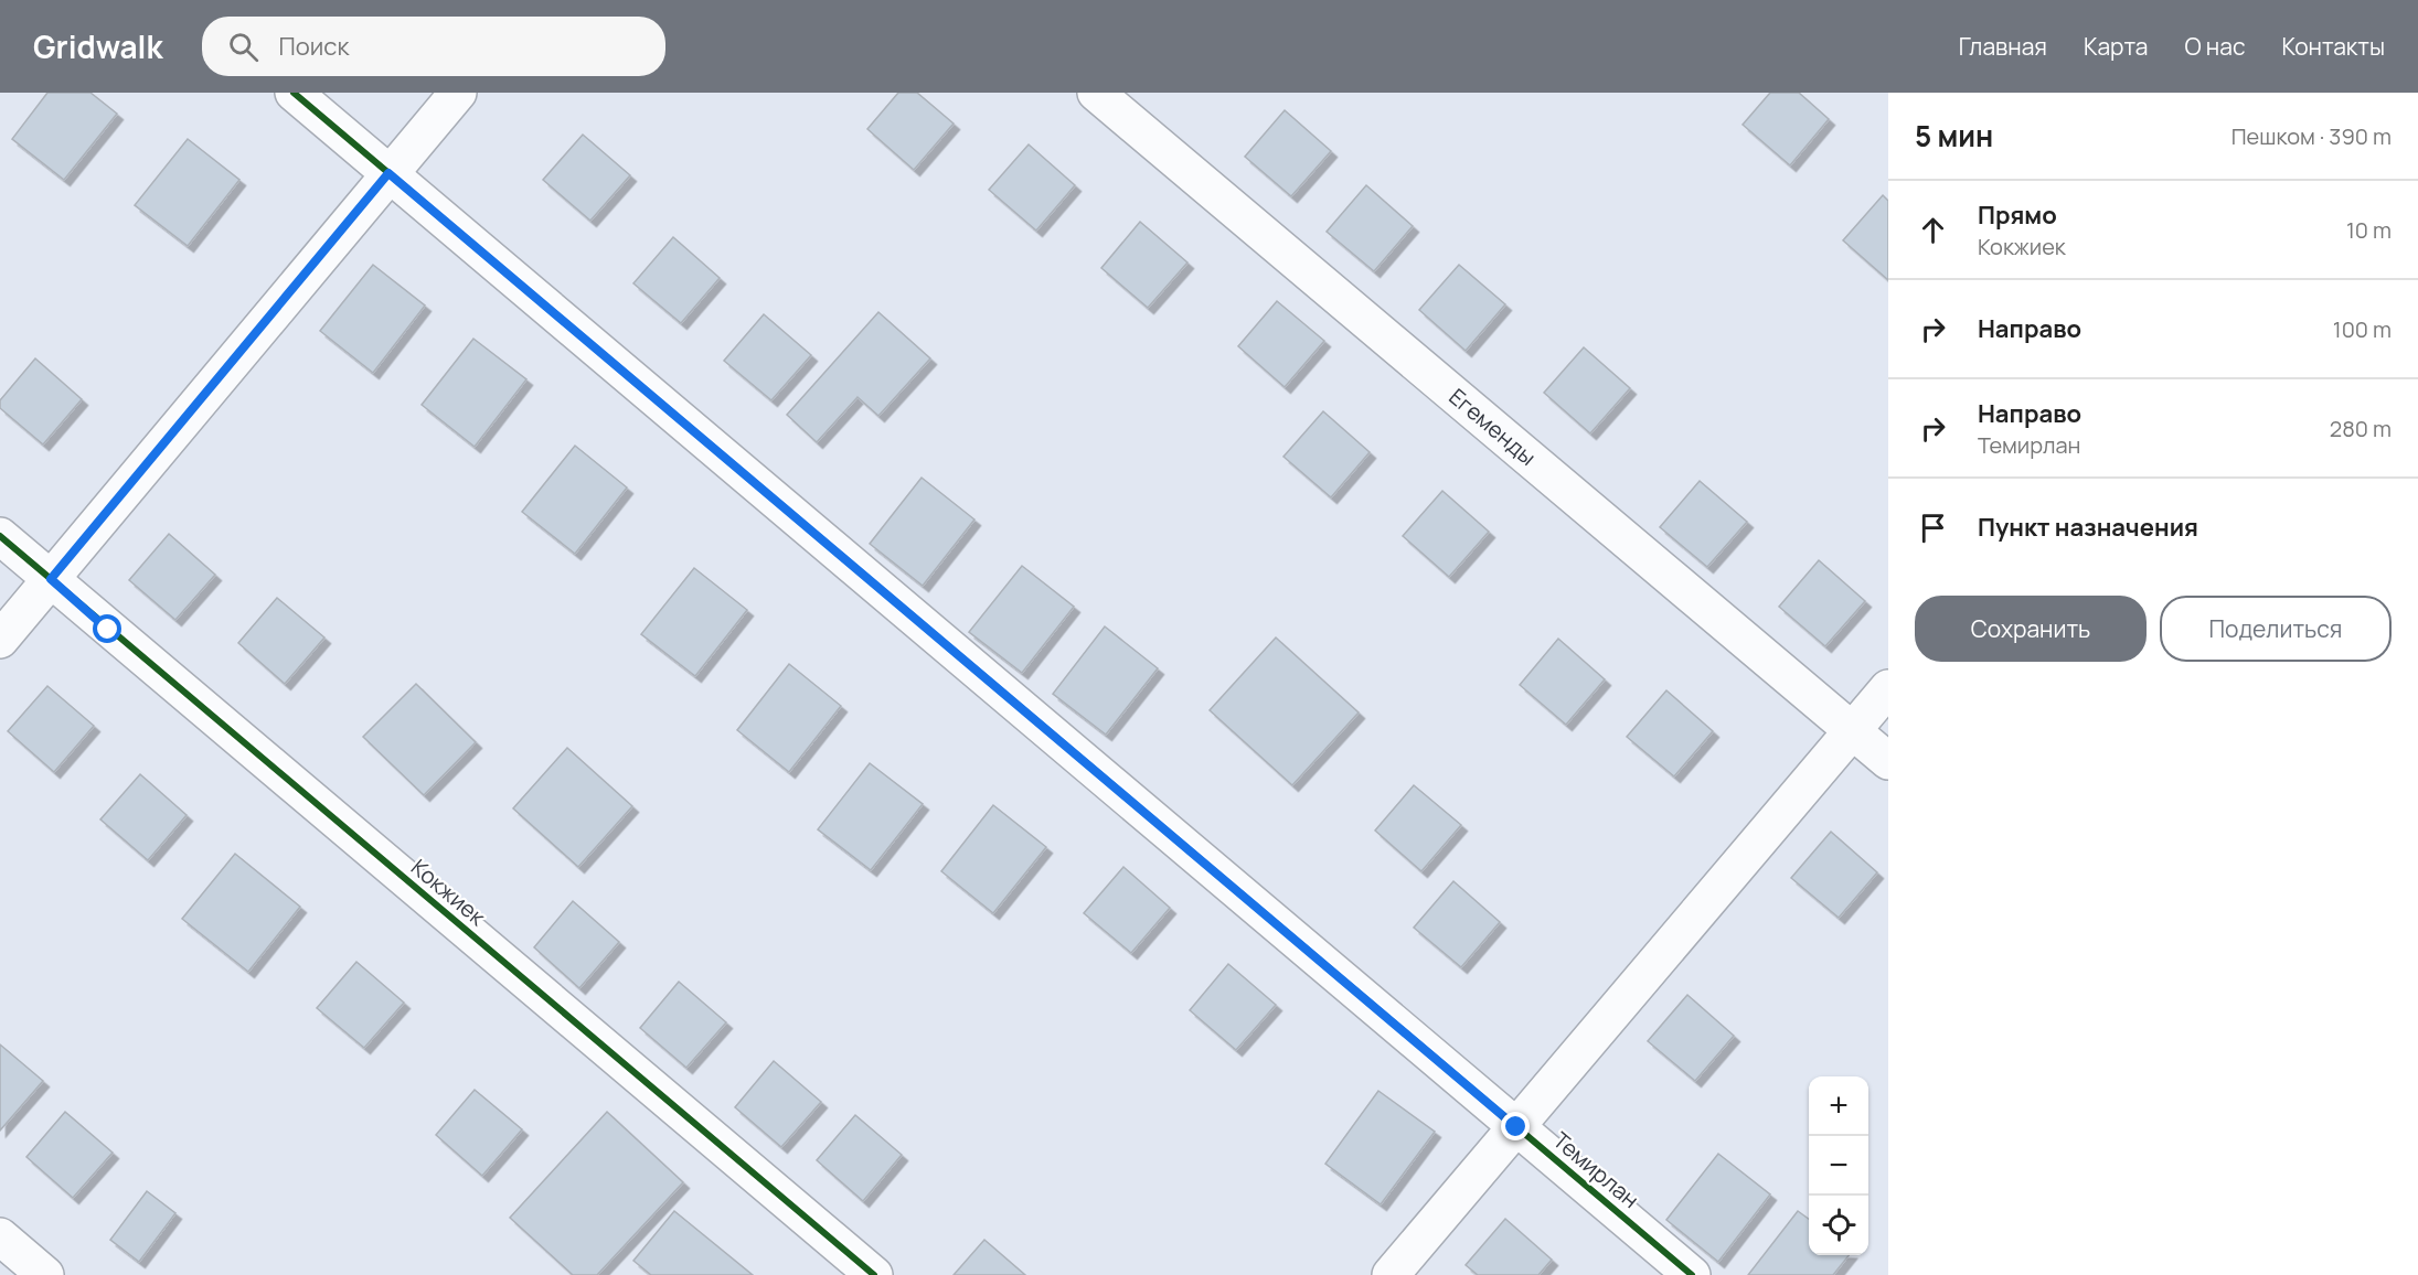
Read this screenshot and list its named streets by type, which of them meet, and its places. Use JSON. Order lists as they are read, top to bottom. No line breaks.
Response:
{"streets":{"street":["Егеменды","Кокжиек","Темирлан"]},"page":{"header":"Gridwalk","search":"Поиск","nav":["Главная","Карта","О нас","Контакты"],"heading":["5 мин","Пешком · 390 m"],"list":[["Прямо","Кокжиек","10 m"],["Направо","100 m"],["Направо","Темирлан","280 m"],"Пункт назначения"],"buttons":["Сохранить","Поделиться"],"map_buttons":["+","−"]}}
